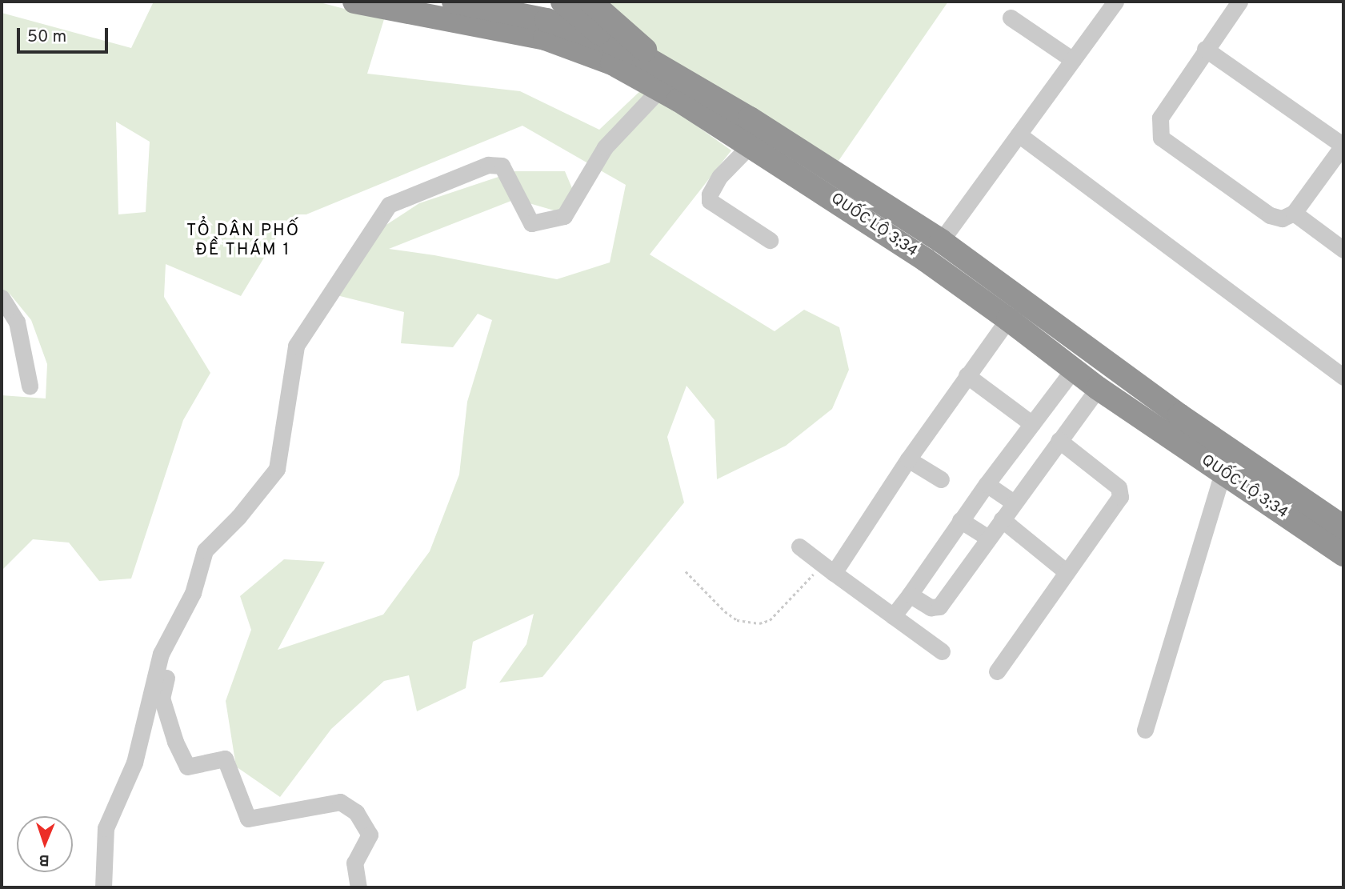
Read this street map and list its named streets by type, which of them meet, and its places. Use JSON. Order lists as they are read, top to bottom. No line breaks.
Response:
{"streets":{"highway":["QUỐC LỘ 3;34"]},"districts":["TỔ DÂN PHỐ ĐỀ THÁM 1"],"scale_bar":"50 m","north":"bottom"}
